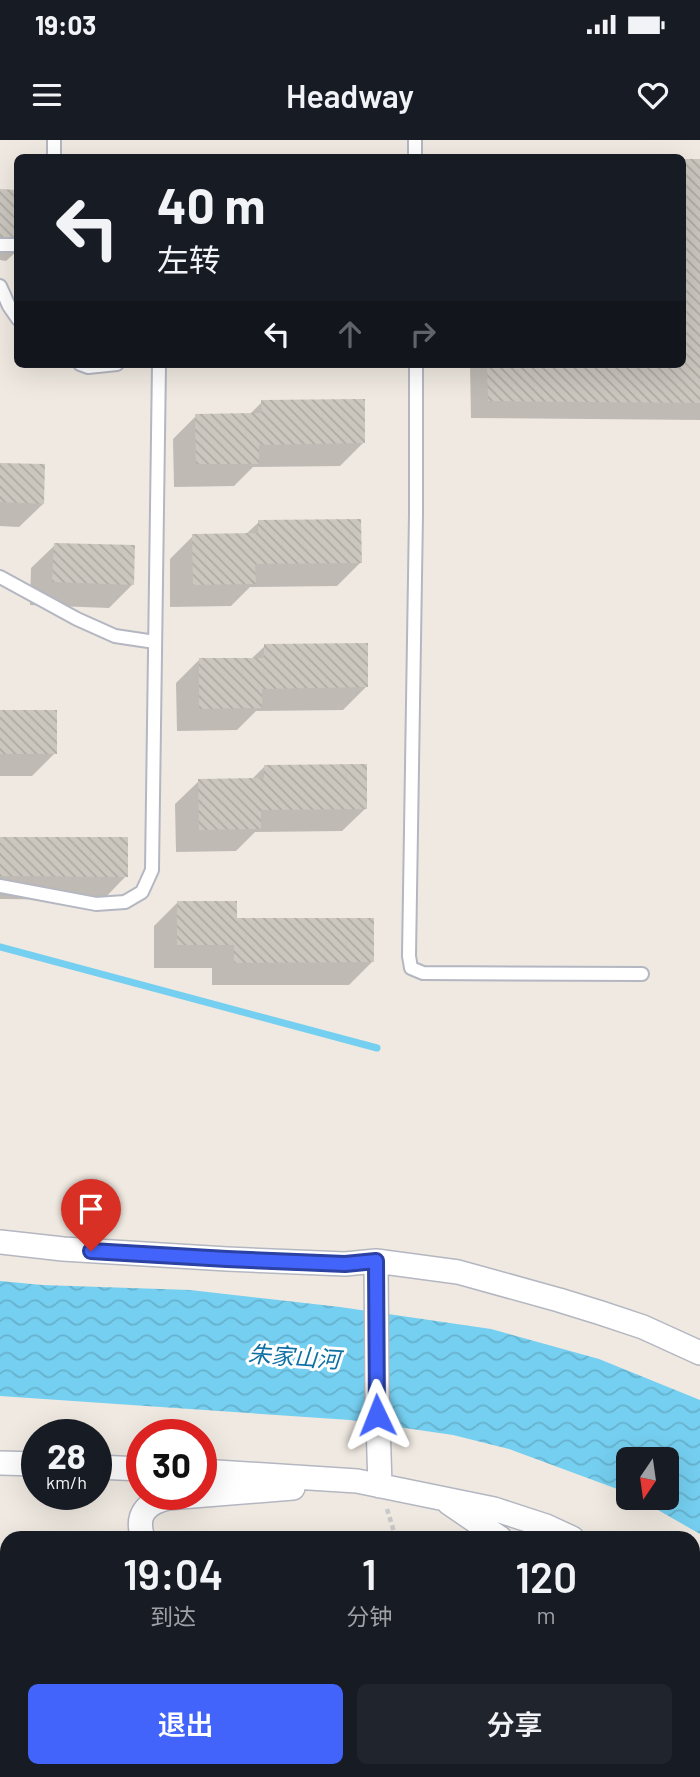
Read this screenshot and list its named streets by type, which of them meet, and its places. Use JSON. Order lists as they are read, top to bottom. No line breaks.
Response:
{"water":["朱家山河"],"north":"bottom","page":{"status":"19:03","header":"Headway","turn":["40 m","左转"],"speed":"28 km/h","limit":"30","eta":["19:04","到达","1","分钟","120","m"],"buttons":["退出","分享"]}}
